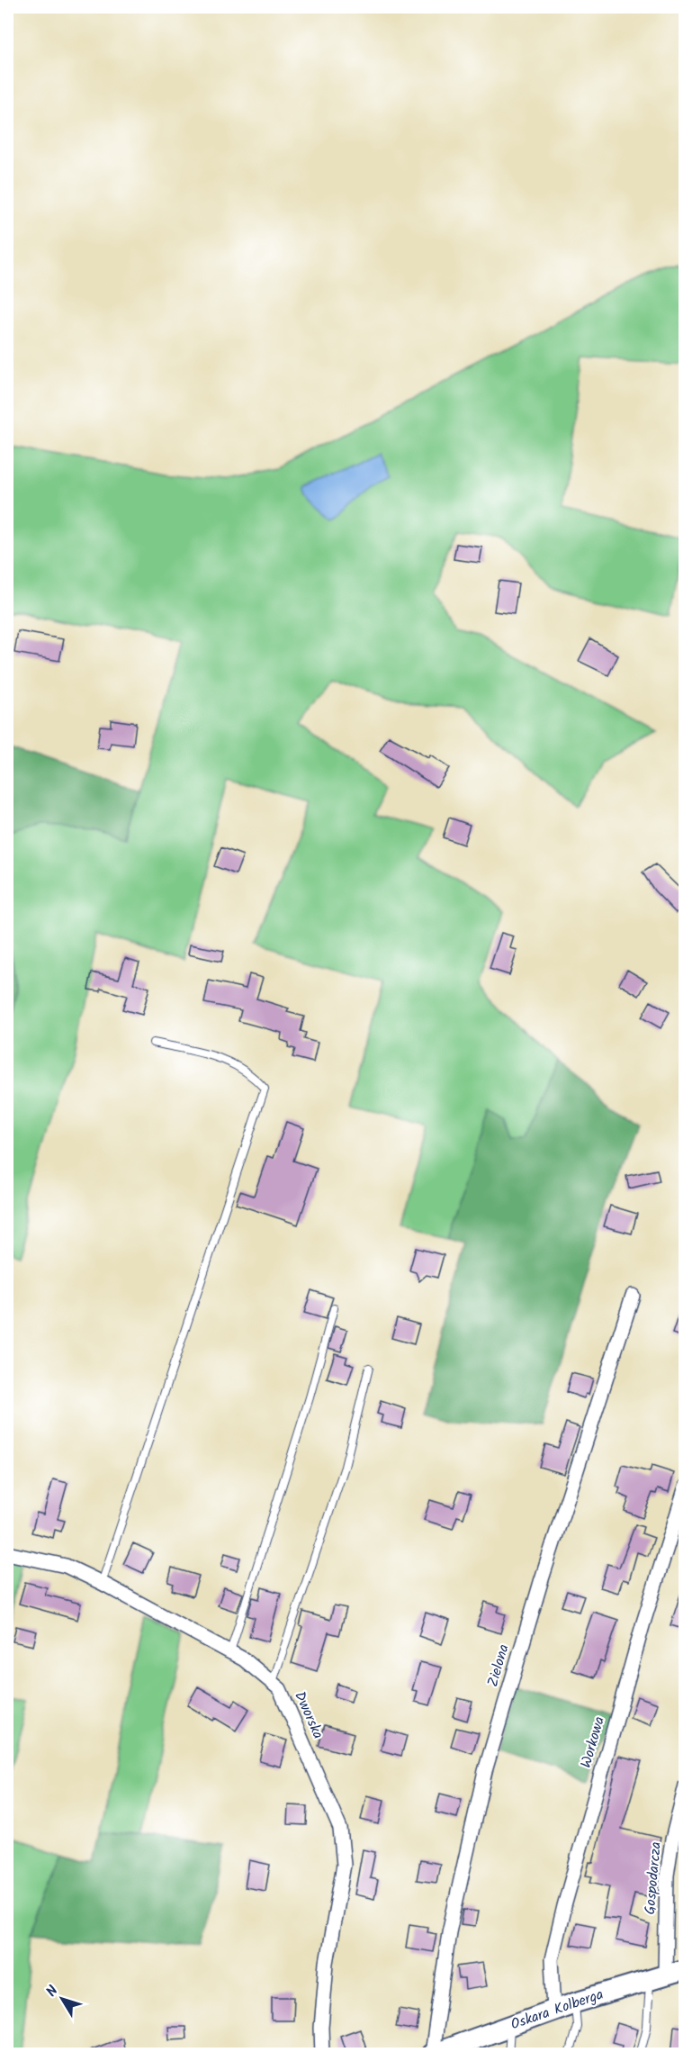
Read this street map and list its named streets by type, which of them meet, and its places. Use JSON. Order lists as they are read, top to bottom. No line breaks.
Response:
{"streets":{"main road":["Oskara Kolberga"],"street":["Zielona","Dworska","Workowa","Gospodarcza"]},"crossings":[["Zielona","Oskara Kolberga"],["Workowa","Oskara Kolberga"],["Gospodarcza","Oskara Kolberga"]],"north":"top left"}
